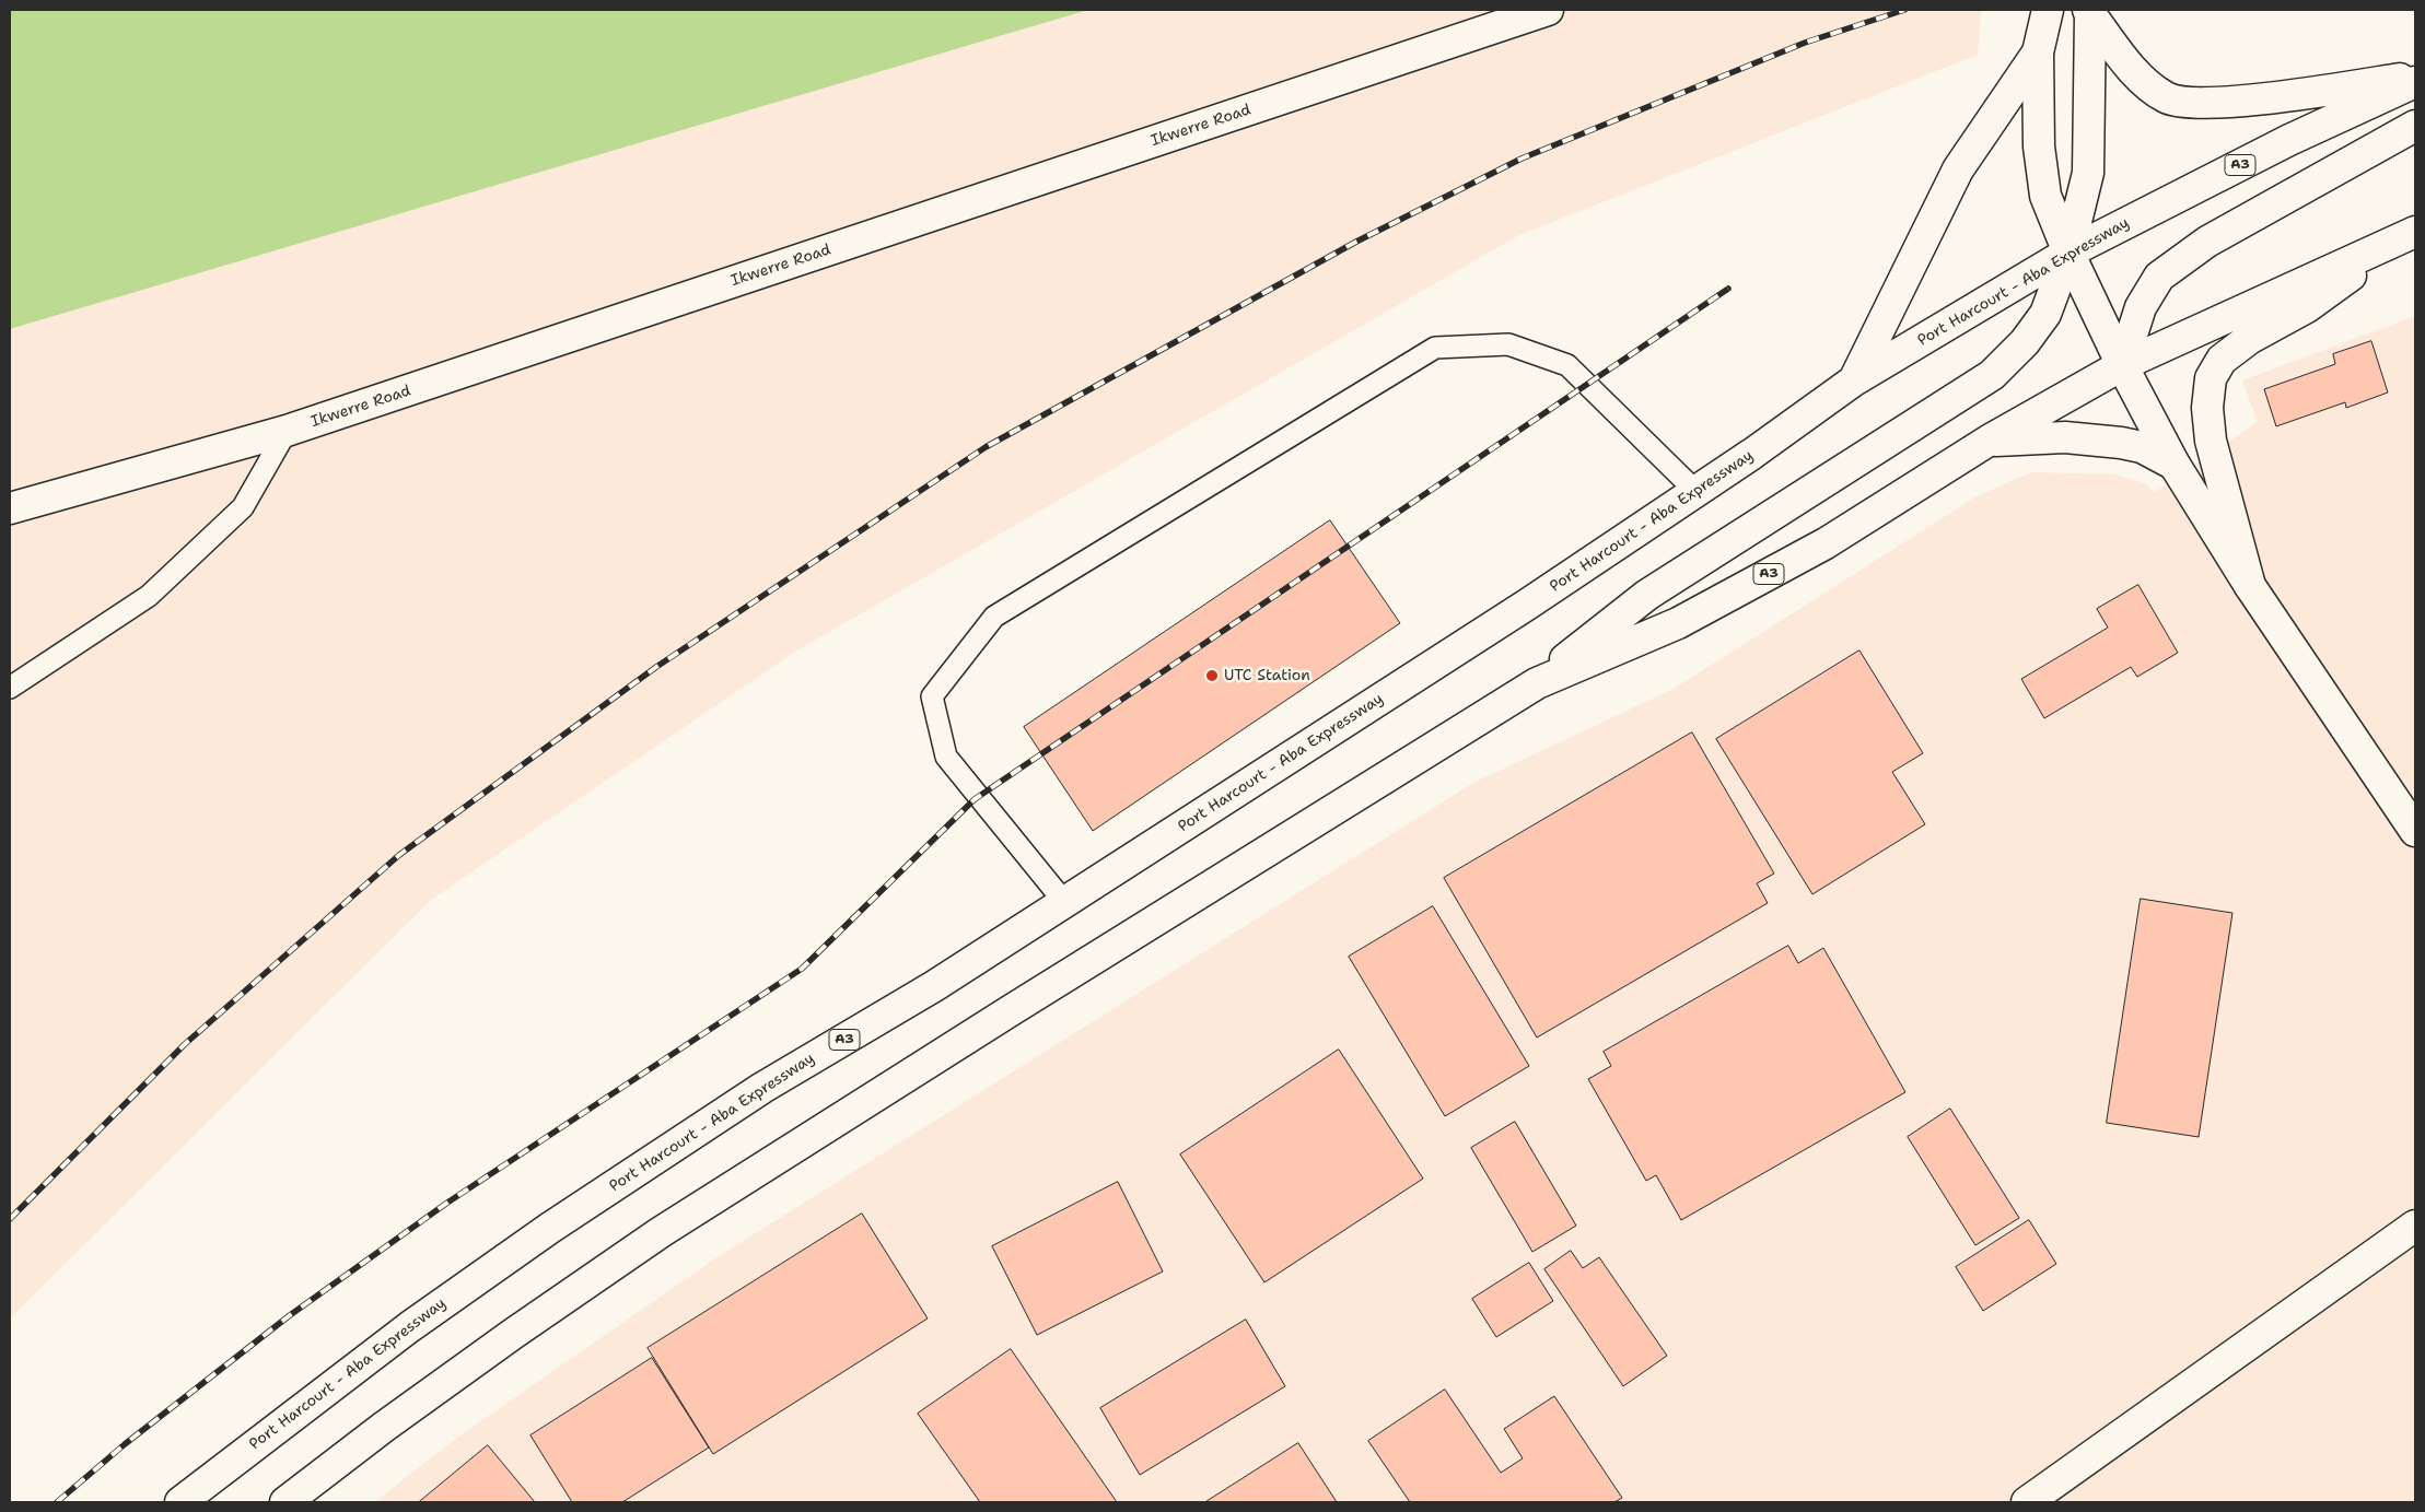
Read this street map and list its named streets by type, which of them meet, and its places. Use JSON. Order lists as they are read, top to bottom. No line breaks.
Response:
{"streets":{"main road":["Ikwerre Road","A3","Port Harcourt - Aba Expressway"]},"places":["UTC Station"]}
